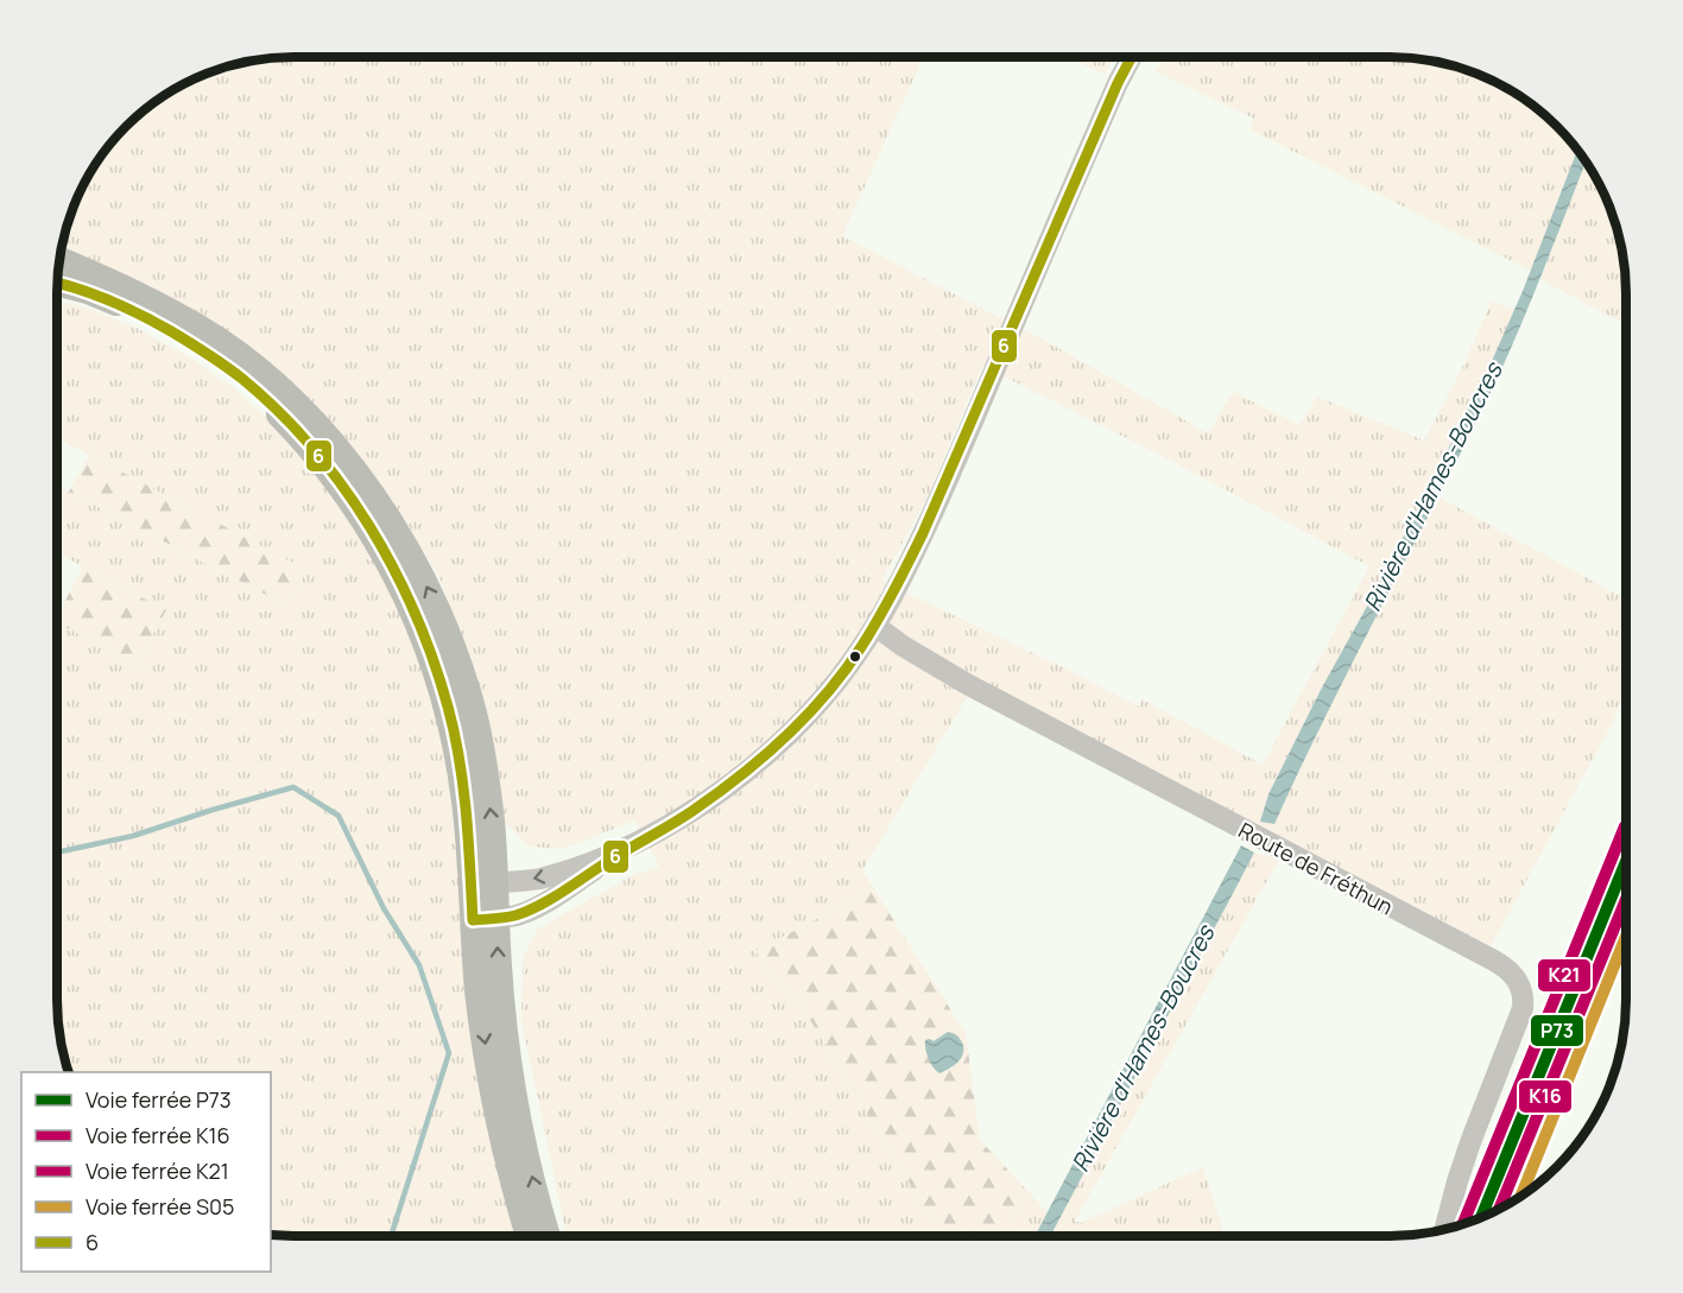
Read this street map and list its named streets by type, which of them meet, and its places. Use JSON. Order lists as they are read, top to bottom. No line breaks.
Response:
{"streets":{"street":["Route de Fréthun"]},"water":["Rivière d'Hames-Boucres"],"lines":["transit line 6","rail line K21","rail line P73","rail line K16","rail line S05"],"legend":["Voie ferrée P73","Voie ferrée K16","Voie ferrée K21","Voie ferrée S05","6"]}
